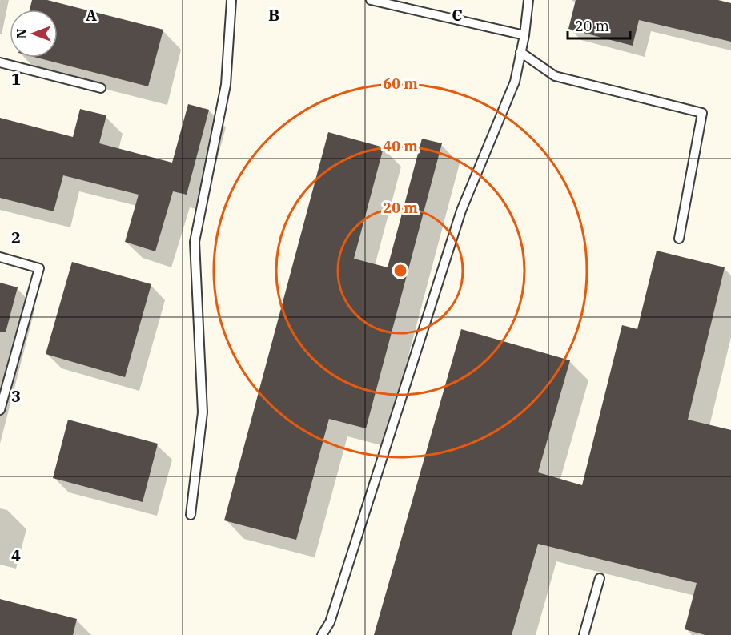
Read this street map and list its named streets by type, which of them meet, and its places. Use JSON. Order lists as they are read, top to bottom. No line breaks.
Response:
{"scale_bar":"20 m","north":"left","grid":{"columns":["A","B","C"],"rows":["1","2","3","4"]},"rings":["60 m","40 m","20 m"]}
